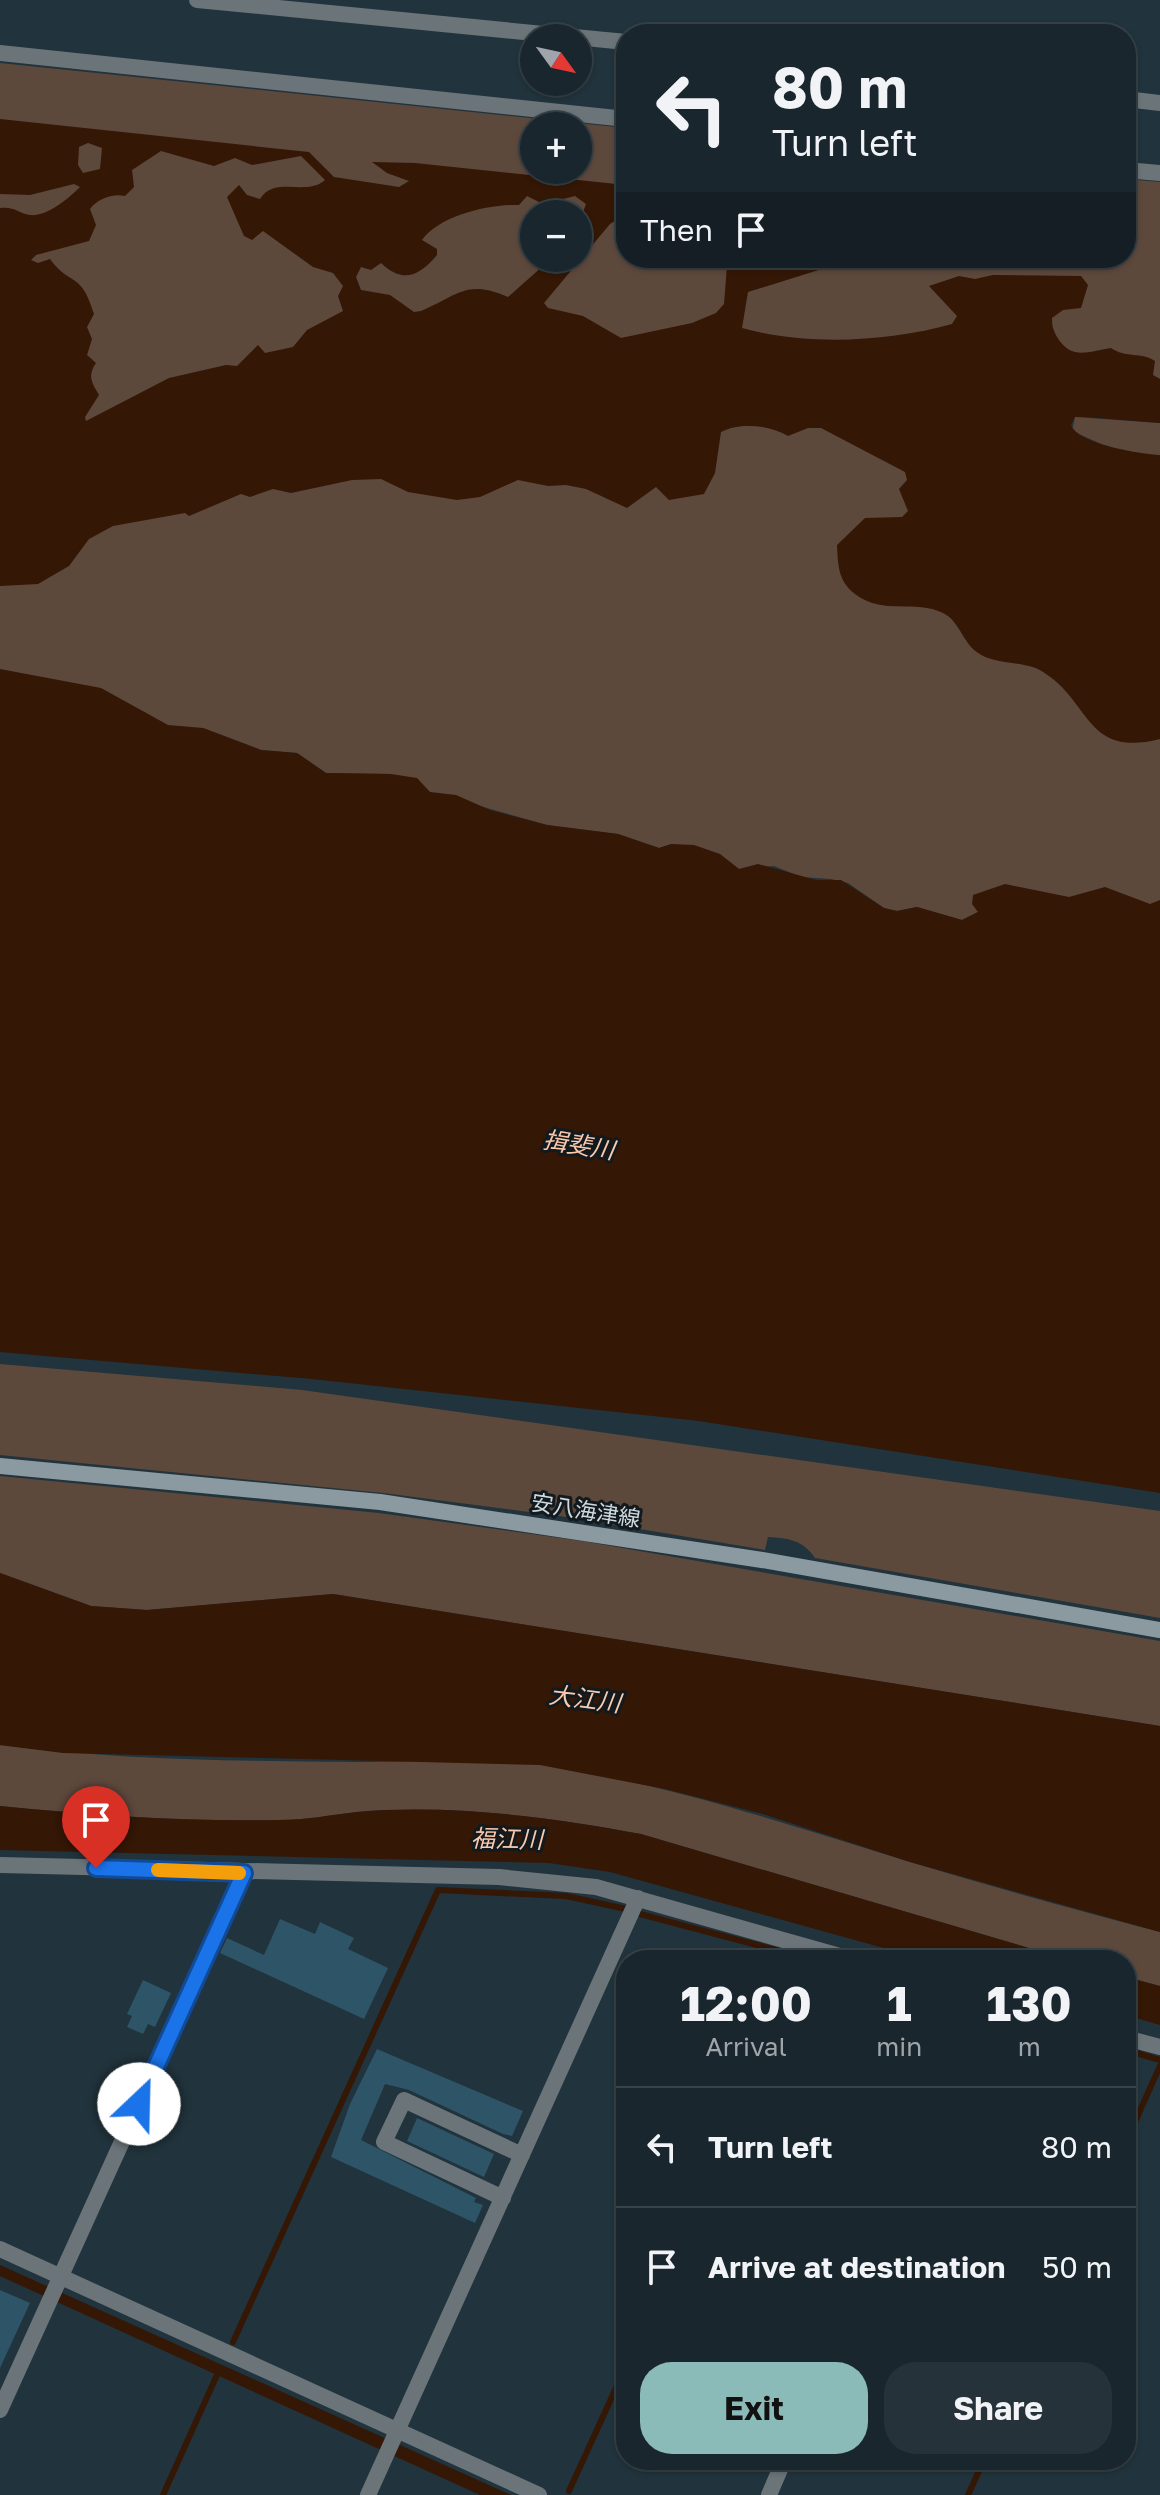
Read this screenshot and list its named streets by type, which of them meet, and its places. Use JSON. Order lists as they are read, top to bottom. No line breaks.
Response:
{"streets":{"main road":["安八海津線"]},"water":["揖斐川","大江川","福江川"],"north":"bottom right","page":{"map_buttons":["+","−"],"turn":["80 m","Turn left"],"then":"Then","eta":["12:00","Arrival","1","min","130","m"],"list":[{"name":"Turn left","value":"80 m"},{"name":"Arrive at destination","value":"50 m"}],"buttons":["Exit","Share"]}}
